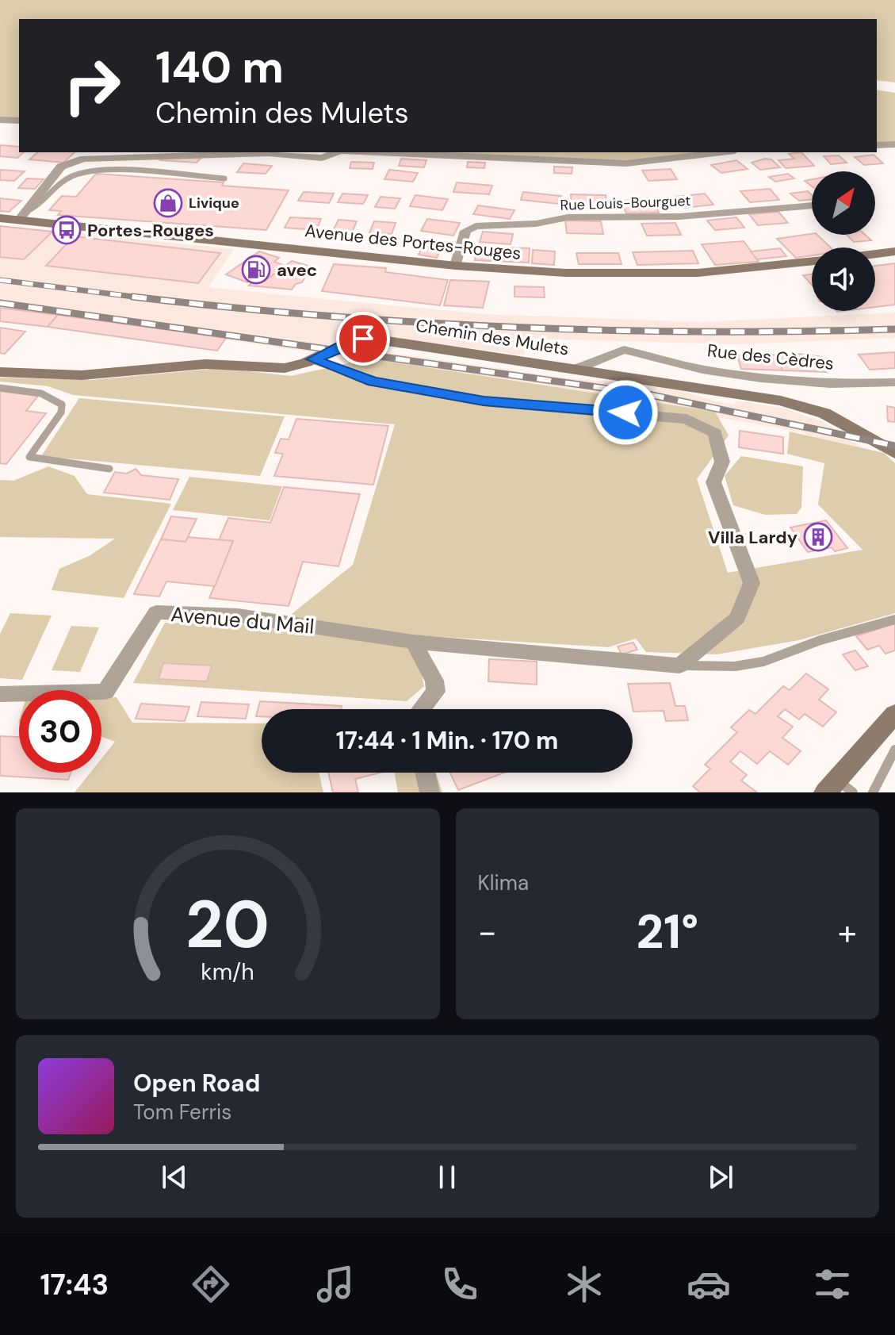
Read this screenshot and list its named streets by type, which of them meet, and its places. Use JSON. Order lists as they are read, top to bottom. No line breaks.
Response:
{"streets":{"main road":["Avenue des Portes-Rouges","Chemin des Mulets"],"street":["Rue Louis-Bourguet","Rue des Cèdres","Avenue du Mail"]},"crossings":[["Rue Louis-Bourguet","Avenue des Portes-Rouges"],["Chemin des Mulets","Rue des Cèdres"]],"places":{"shop":["Livique"],"bus stop":["Portes-Rouges"],"fuel station":["avec"],"building":["Villa Lardy"]},"north":"top right","page":{"turn":["140 m","Chemin des Mulets"],"limit":"30","trip":"17:44 · 1 Min. · 170 m","tile":"Klima","heat":["−","21°","+"],"song":["Open Road","Tom Ferris"],"tabs":"17:43","gauge":["20","km/h"]}}
